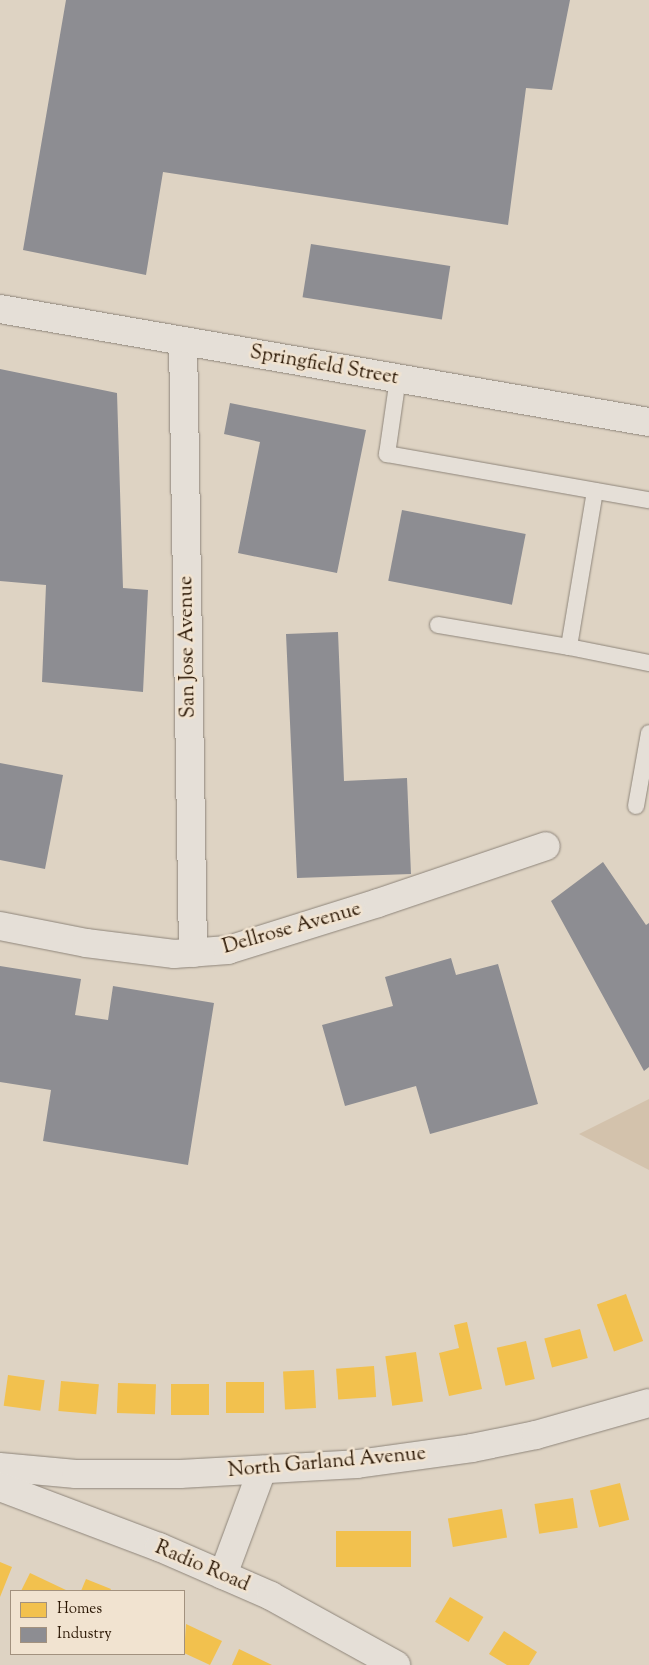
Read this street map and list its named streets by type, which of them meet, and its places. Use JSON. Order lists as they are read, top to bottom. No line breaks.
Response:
{"streets":{"street":["Springfield Street","San Jose Avenue","Dellrose Avenue","North Garland Avenue","Radio Road"]},"crossings":[["Springfield Street","San Jose Avenue"],["San Jose Avenue","Dellrose Avenue"]],"legend":["Homes","Industry"]}
